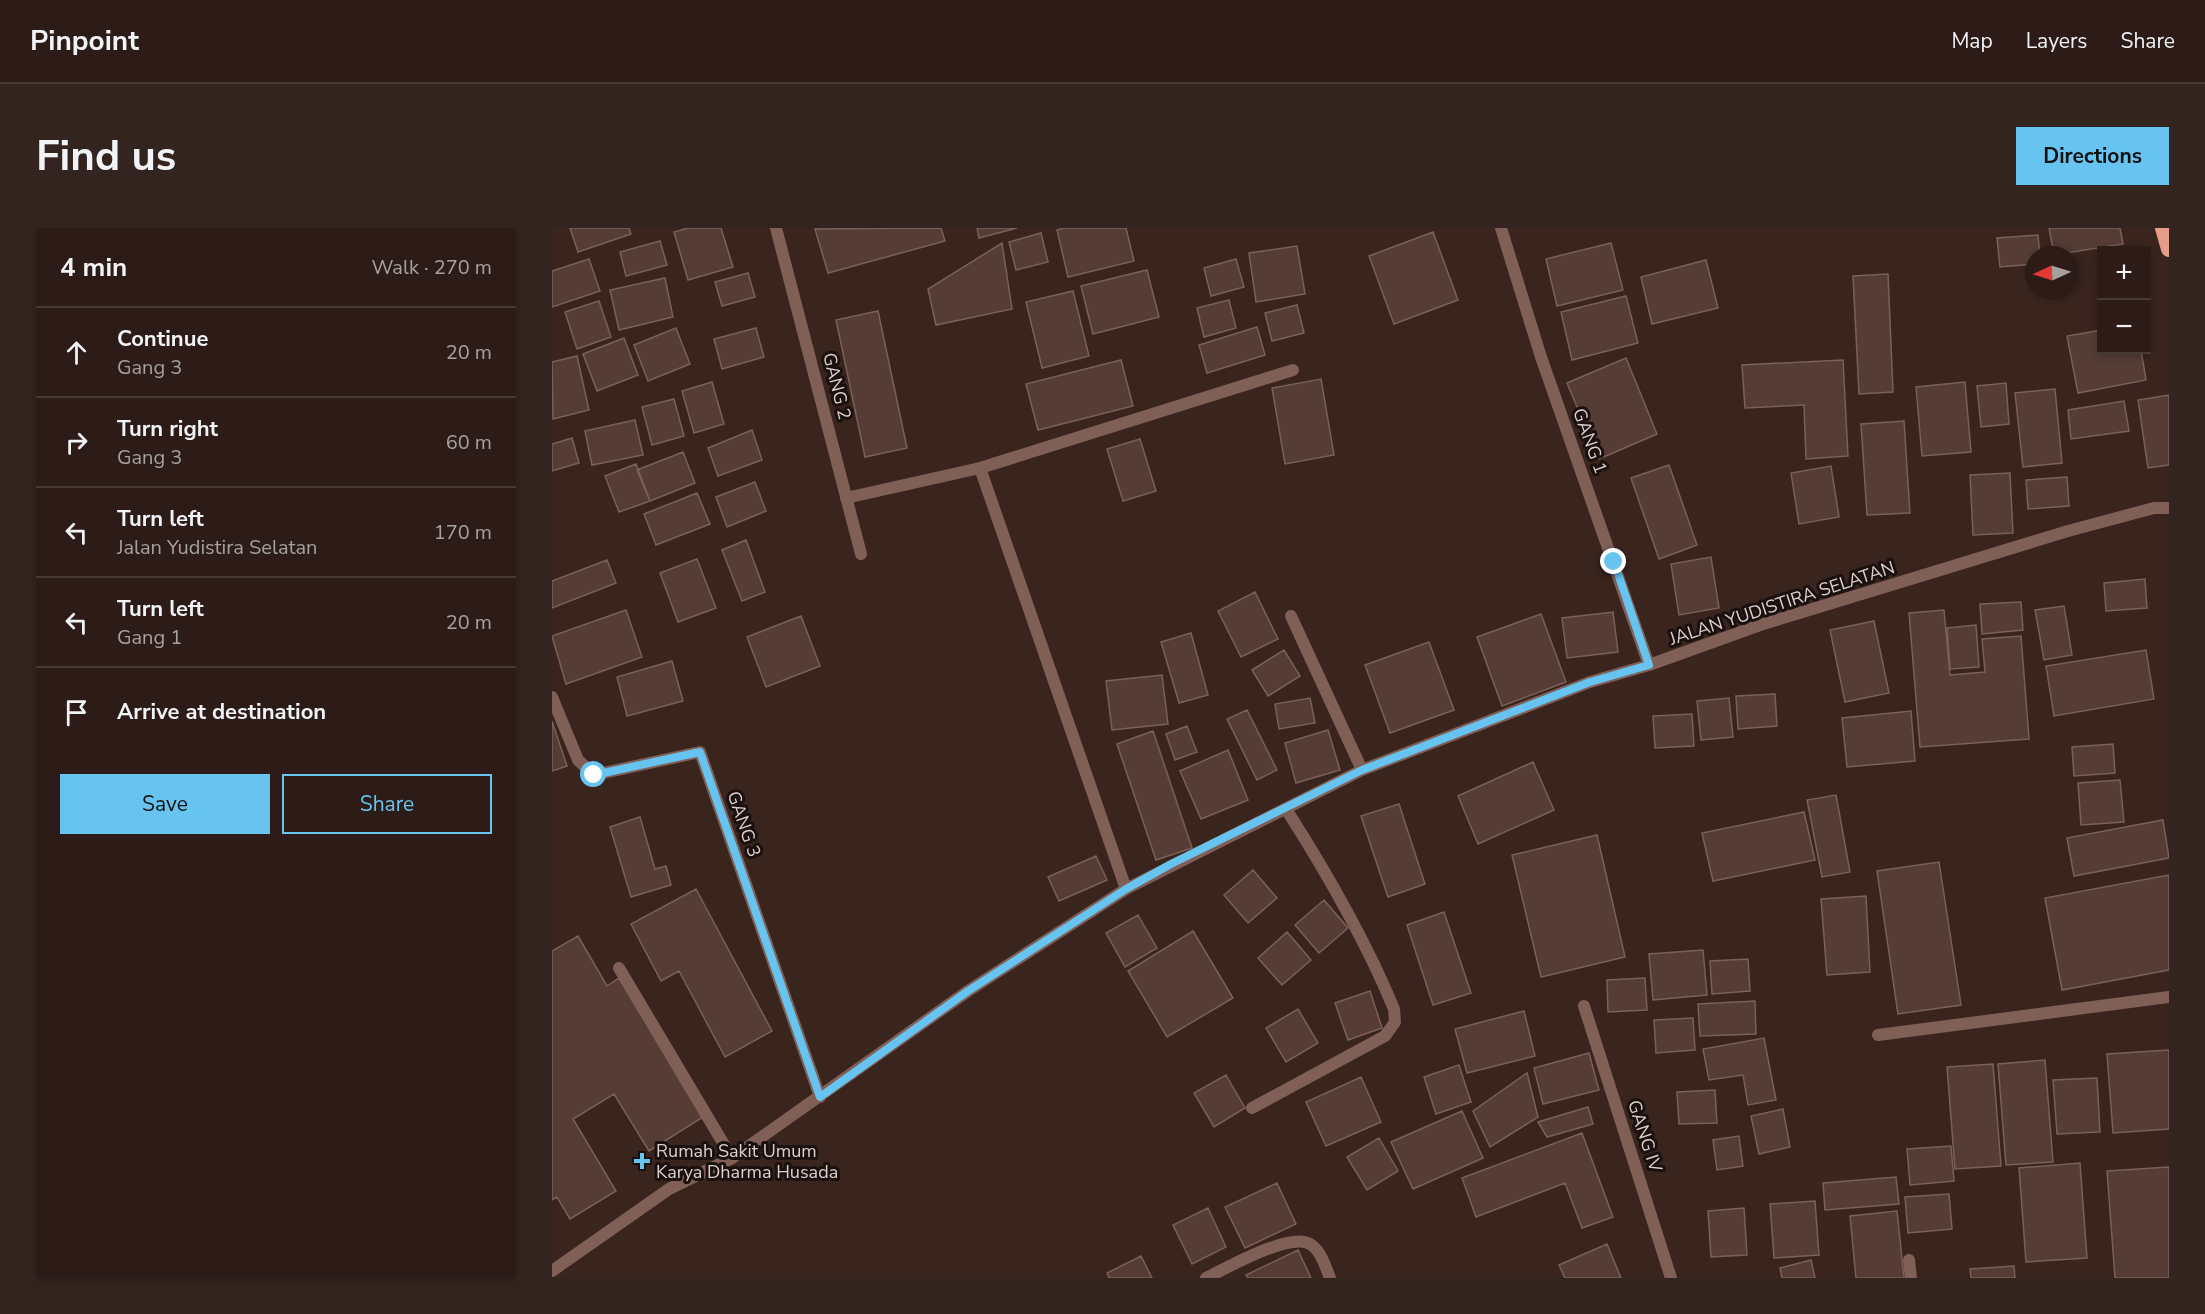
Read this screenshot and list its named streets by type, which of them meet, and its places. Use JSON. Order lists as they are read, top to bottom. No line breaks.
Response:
{"streets":{"street":["GANG 2","GANG 1","JALAN YUDISTIRA SELATAN","GANG 3","GANG IV"]},"crossings":[["GANG 1","JALAN YUDISTIRA SELATAN"],["JALAN YUDISTIRA SELATAN","GANG 3"]],"places":{"health":["Rumah Sakit Umum Karya Dharma Husada"]},"north":"left","page":{"header":"Pinpoint","nav":["Map","Layers","Share"],"buttons":["Directions",["Save","Share"]],"title":"Find us","heading":["4 min","Walk · 270 m"],"map_buttons":["+","−"],"list":[["Continue","Gang 3","20 m"],["Turn right","Gang 3","60 m"],["Turn left","Jalan Yudistira Selatan","170 m"],["Turn left","Gang 1","20 m"],"Arrive at destination"]}}
